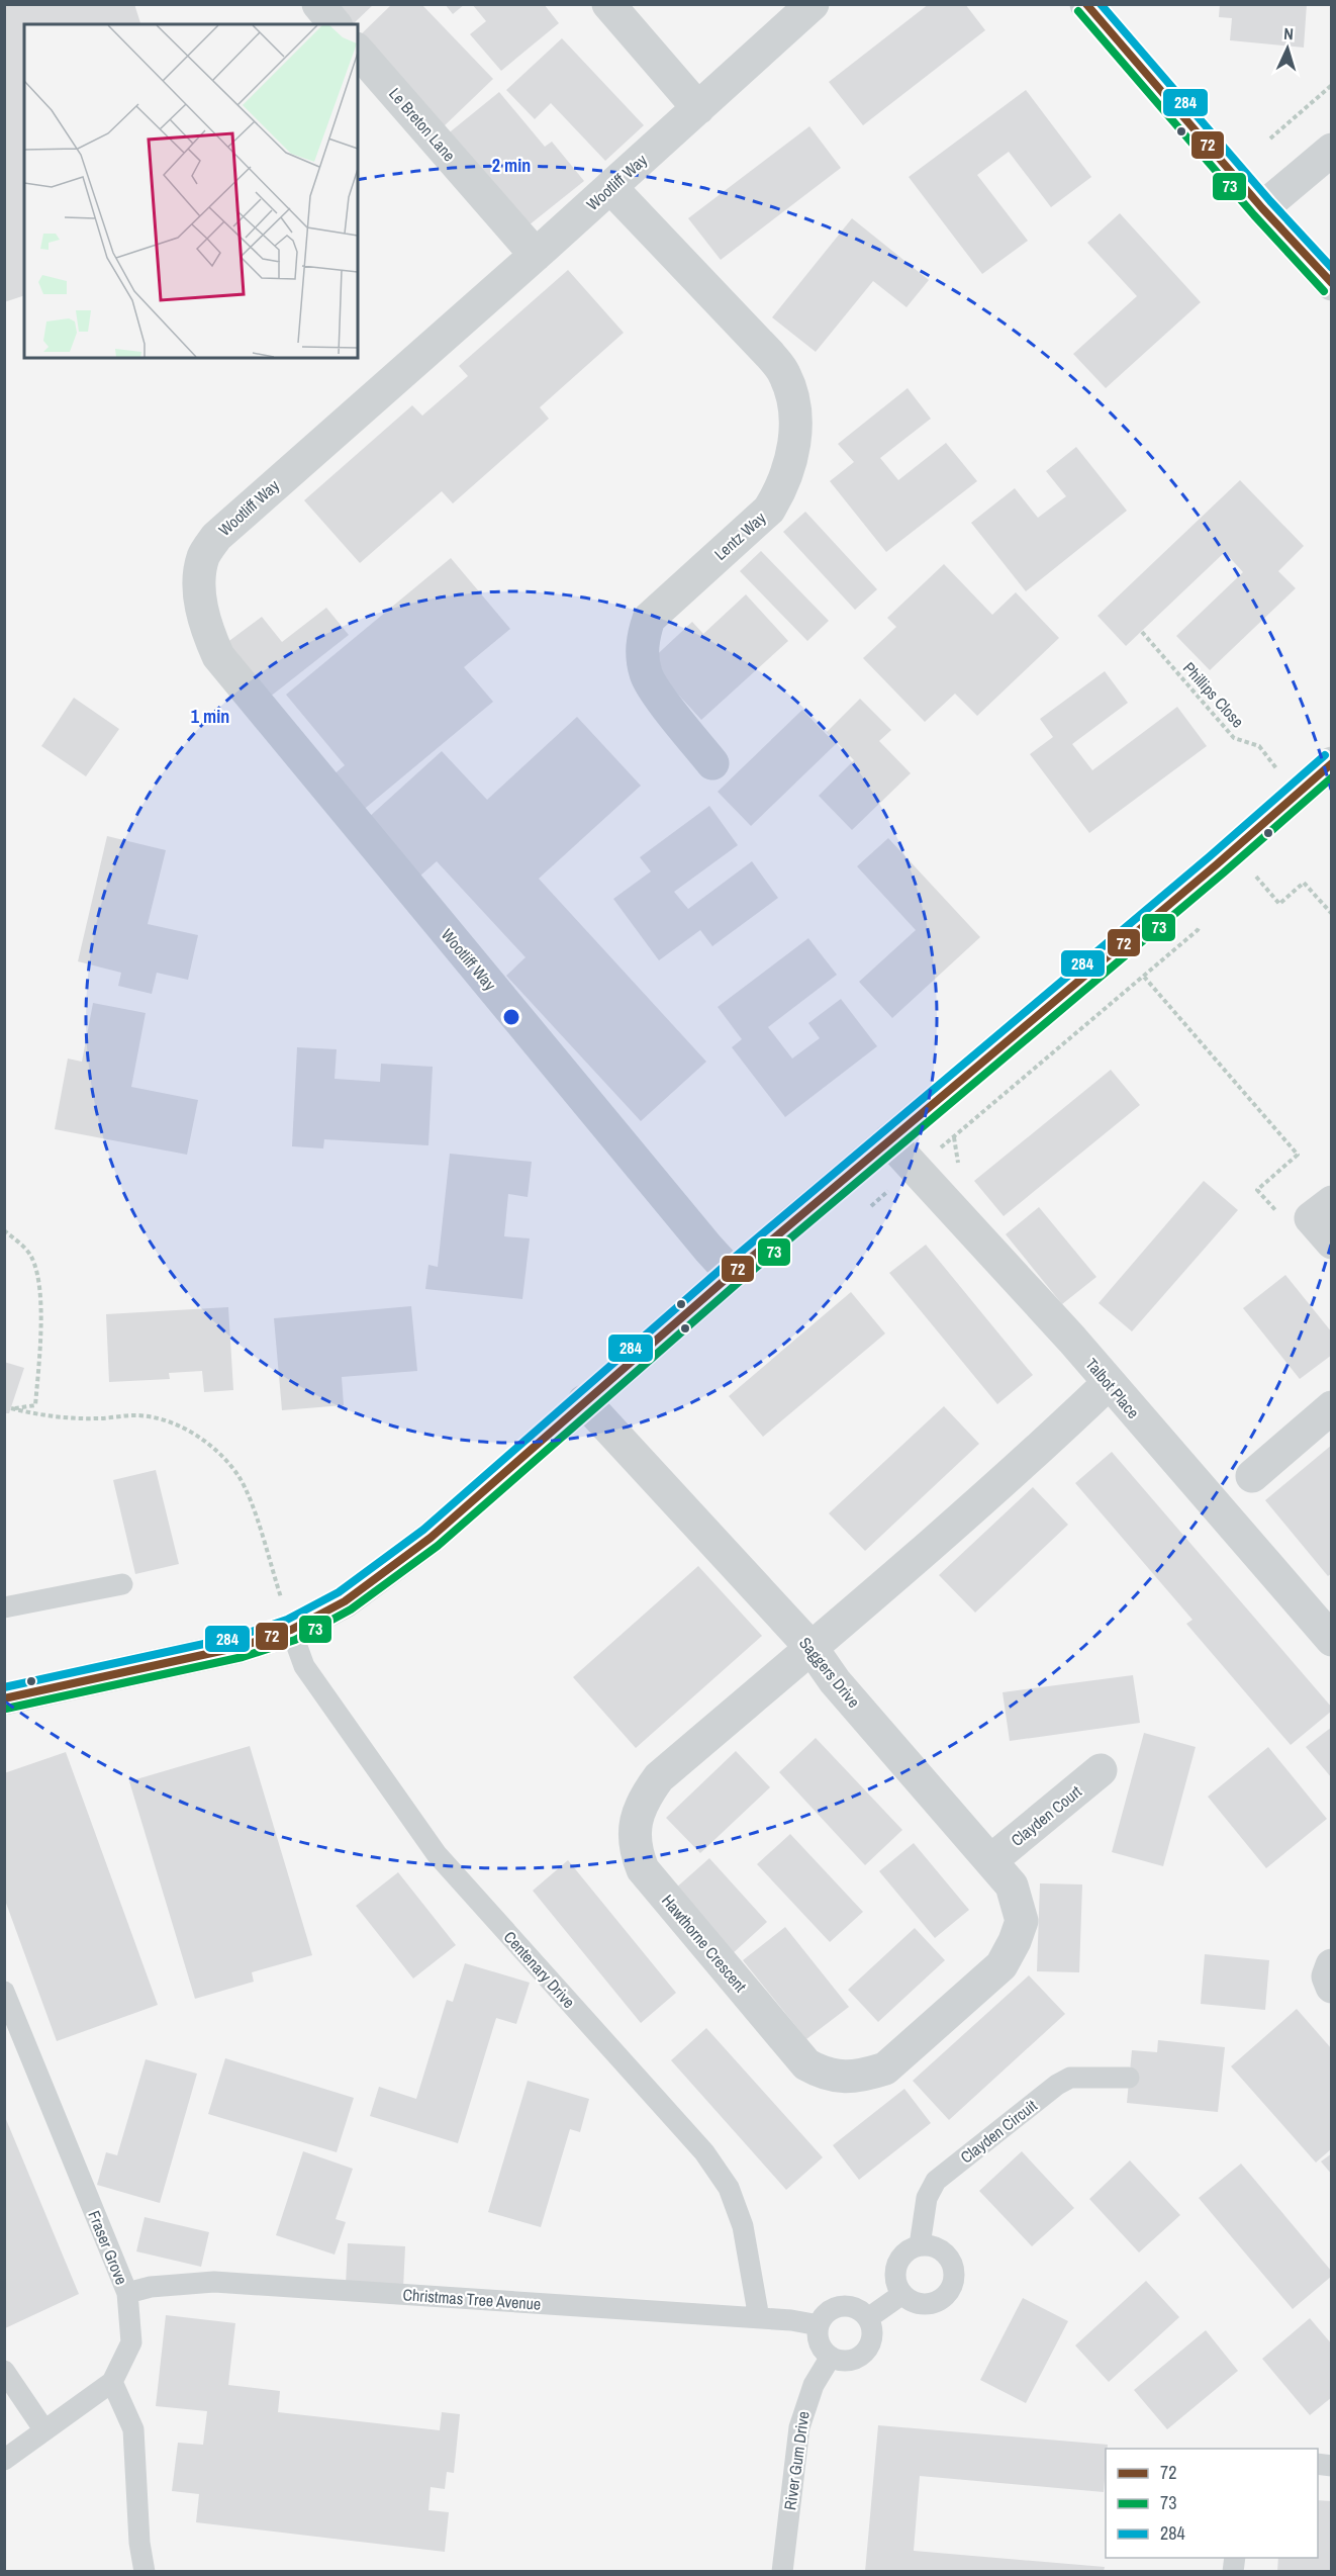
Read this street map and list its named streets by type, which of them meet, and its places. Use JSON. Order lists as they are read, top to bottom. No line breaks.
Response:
{"streets":{"street":["Le Breton Lane","Wootliff Way","Lentz Way","Talbot Place","Saggers Drive","Clayden Court","Hawthorne Crescent"],"lane":["Centenary Drive","Clayden Circuit","Fraser Grove","Christmas Tree Avenue","River Gum Drive"],"path":["Phillips Close"]},"crossings":[["Le Breton Lane","Wootliff Way"],["Wootliff Way","Lentz Way"],["Talbot Place","Hawthorne Crescent"],["Saggers Drive","Clayden Court"],["Saggers Drive","Hawthorne Crescent"],["Centenary Drive","Christmas Tree Avenue"],["Fraser Grove","Christmas Tree Avenue"],["Christmas Tree Avenue","River Gum Drive"]],"lines":["transit line 72","transit line 284","transit line 73"],"legend":["72","73","284"],"north":"top","rings":["2 min","1 min"]}
